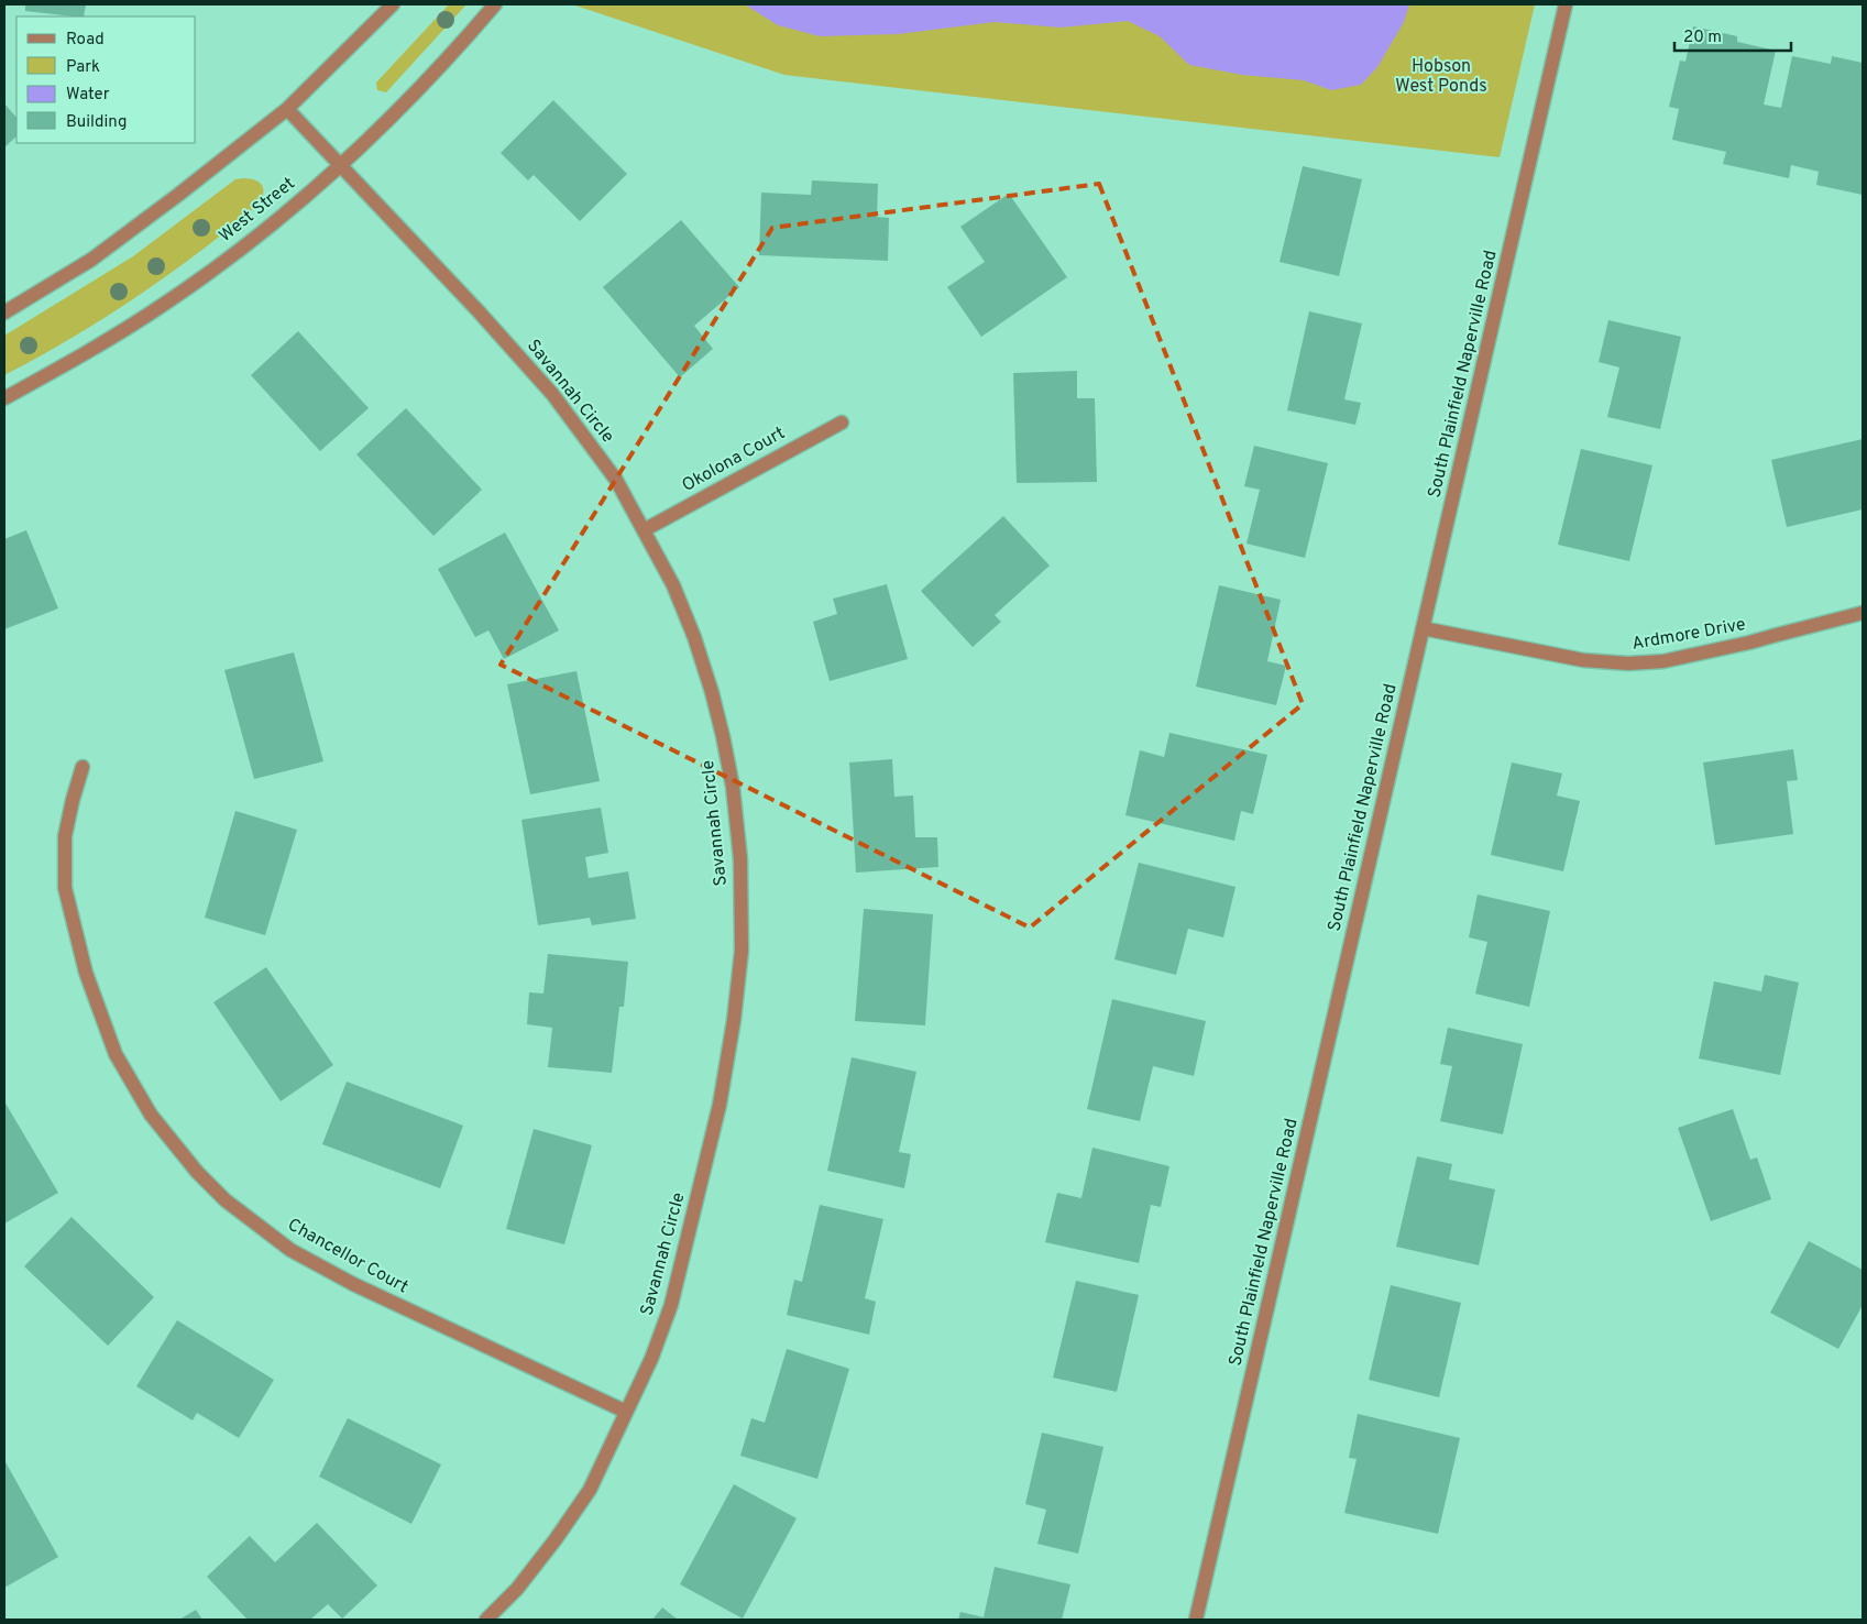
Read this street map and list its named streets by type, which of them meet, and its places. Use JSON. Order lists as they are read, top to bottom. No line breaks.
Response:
{"streets":{"street":["West Street","South Plainfield Naperville Road","Savannah Circle","Okolona Court","Ardmore Drive","Chancellor Court"]},"crossings":[["West Street","Savannah Circle"],["South Plainfield Naperville Road","Ardmore Drive"],["Savannah Circle","Okolona Court"],["Savannah Circle","Chancellor Court"]],"parks":["Hobson West Ponds"],"legend":["Road","Park","Water","Building"],"scale_bar":"20 m"}
